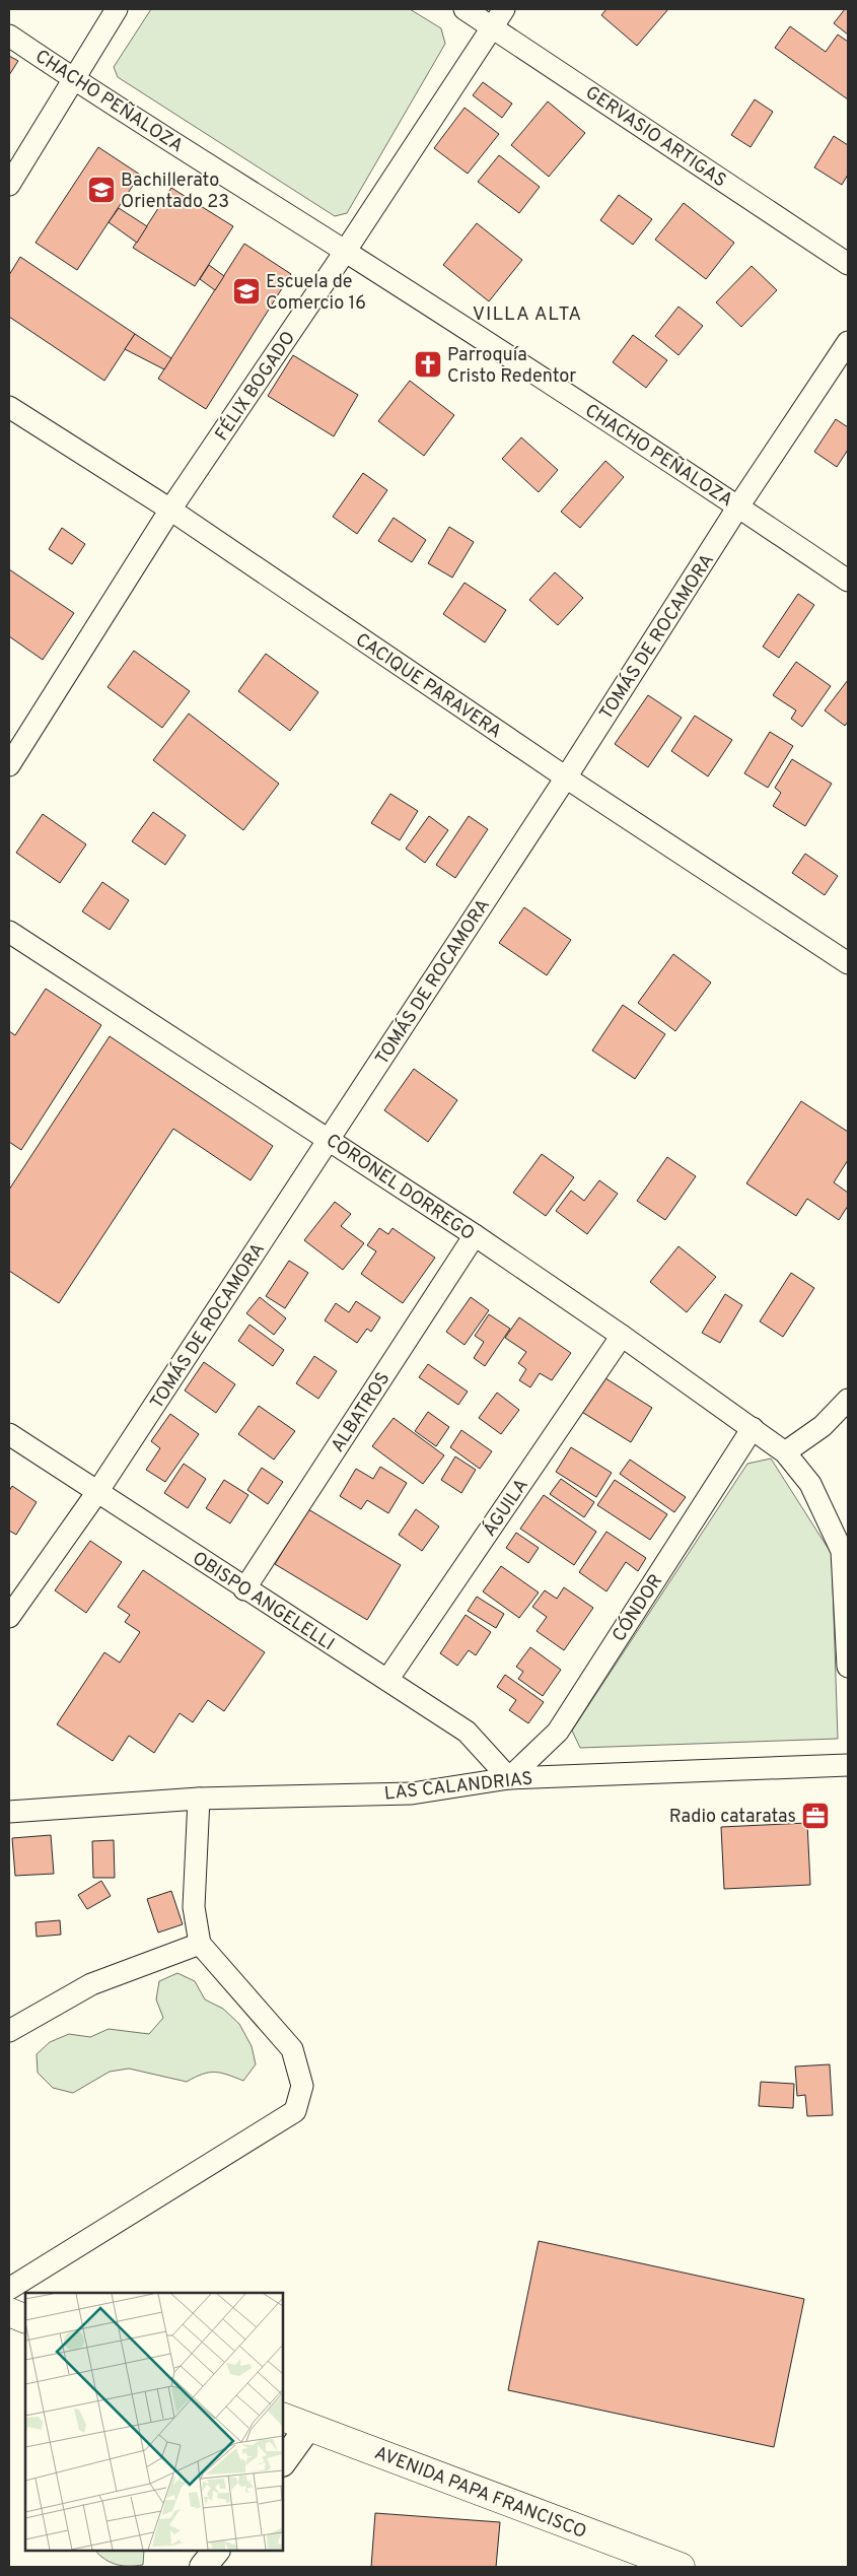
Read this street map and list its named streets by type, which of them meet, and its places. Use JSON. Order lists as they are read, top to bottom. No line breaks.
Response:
{"streets":{"main road":["AVENIDA PAPA FRANCISCO"],"street":["CHACHO PEÑALOZA","GERVASIO ARTIGAS","FÉLIX BOGADO","TOMÁS DE ROCAMORA","CACIQUE PARAVERA","CORONEL DORREGO","ALBATROS","ÁGUILA","OBISPO ANGELELLI","CÓNDOR","LAS CALANDRIAS"]},"crossings":[["CHACHO PEÑALOZA","FÉLIX BOGADO"],["CHACHO PEÑALOZA","TOMÁS DE ROCAMORA"],["GERVASIO ARTIGAS","FÉLIX BOGADO"],["FÉLIX BOGADO","CACIQUE PARAVERA"],["TOMÁS DE ROCAMORA","CACIQUE PARAVERA"],["TOMÁS DE ROCAMORA","CORONEL DORREGO"],["TOMÁS DE ROCAMORA","OBISPO ANGELELLI"],["CORONEL DORREGO","ALBATROS"],["CORONEL DORREGO","ÁGUILA"],["CORONEL DORREGO","CÓNDOR"],["ALBATROS","OBISPO ANGELELLI"],["ÁGUILA","OBISPO ANGELELLI"],["OBISPO ANGELELLI","CÓNDOR"],["OBISPO ANGELELLI","LAS CALANDRIAS"],["CÓNDOR","LAS CALANDRIAS"]],"districts":["VILLA ALTA"],"places":{"school or university":["Bachillerato Orientado 23","Escuela de Comercio 16"],"church":["Parroquía Cristo Redentor"],"office":["Radio cataratas"]}}
